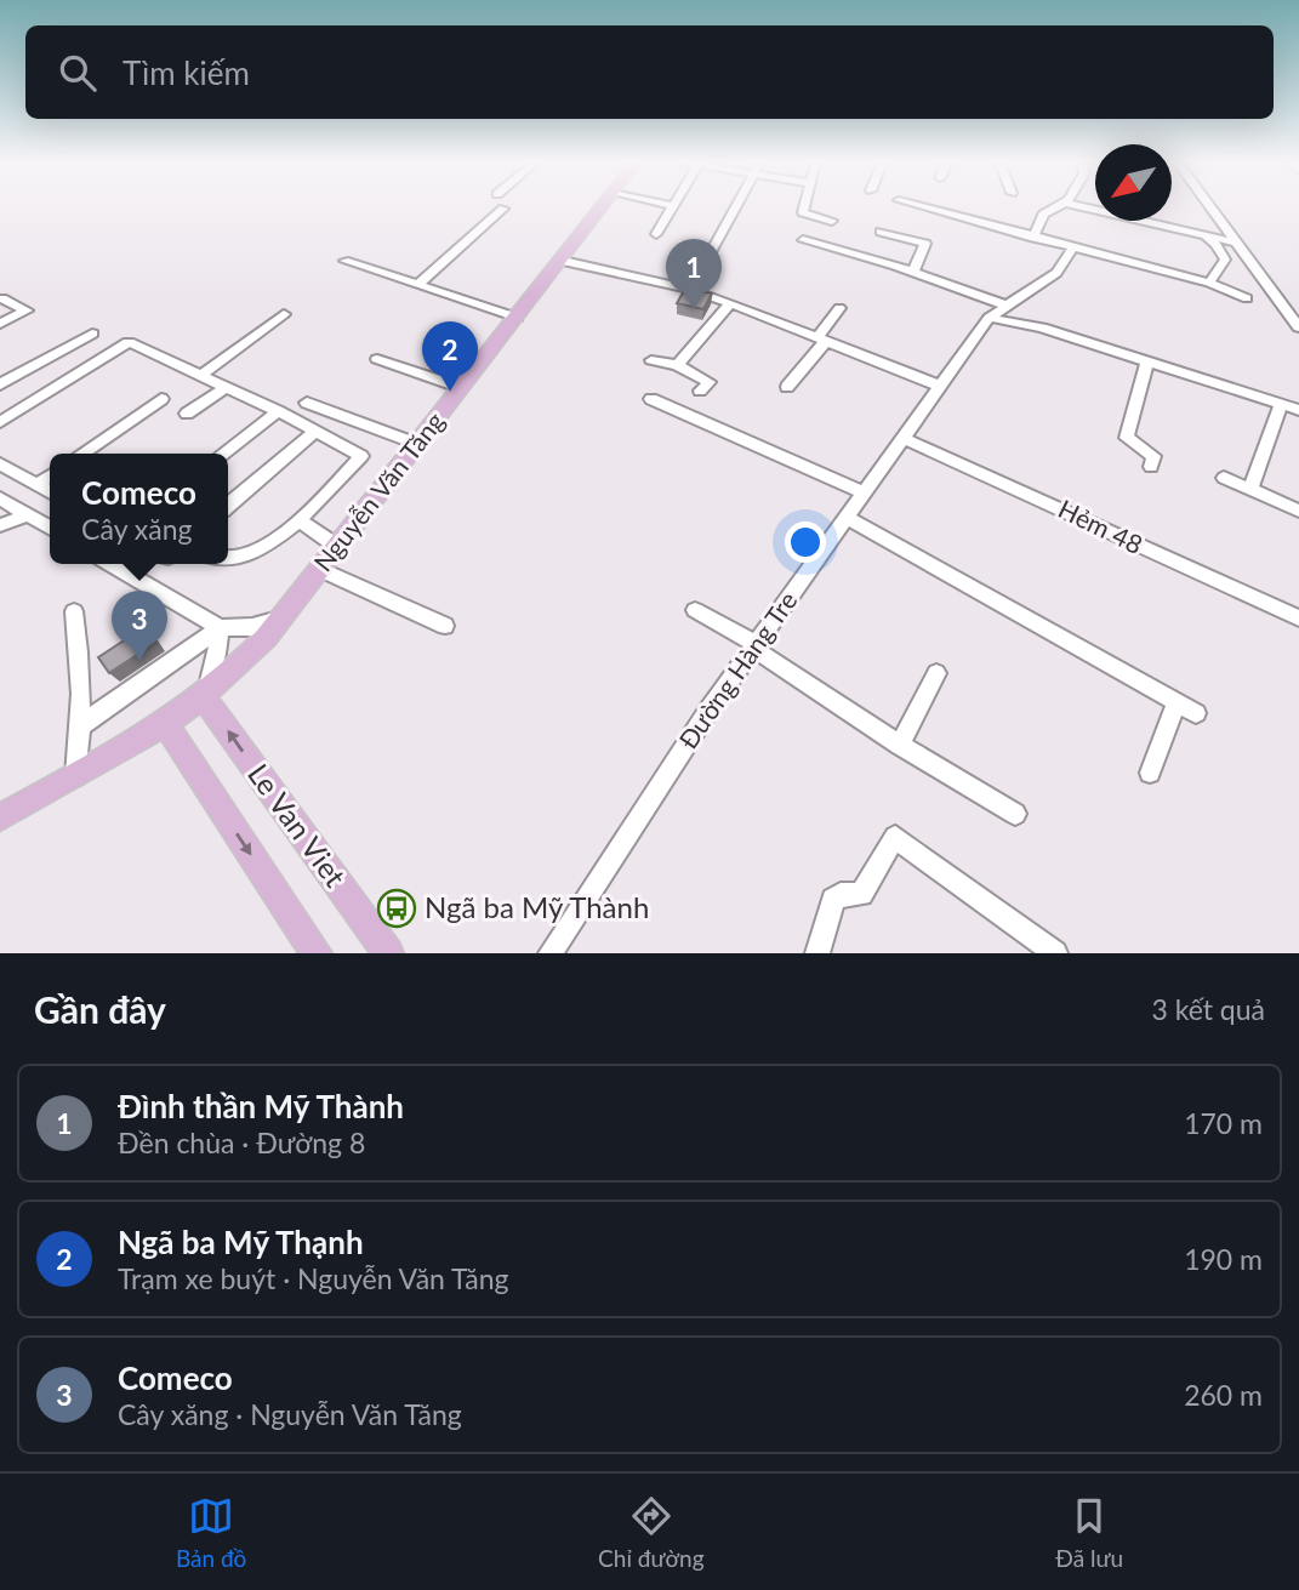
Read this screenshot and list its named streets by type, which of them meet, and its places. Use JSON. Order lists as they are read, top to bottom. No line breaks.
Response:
{"streets":{"main road":["Nguyễn Văn Tăng","Le Van Viet"],"street":["Hẻm 48","Đường Hàng Tre"]},"crossings":[["Nguyễn Văn Tăng","Le Van Viet"],["Hẻm 48","Đường Hàng Tre"]],"places":{"bus stop":["Ngã ba Mỹ Thành"]},"north":"bottom left","page":{"search":"Tìm kiếm","pins":["1","2","3"],"popup":["Comeco","Cây xăng"],"heading":["Gần đây","3 kết quả"],"list":[{"mark":"1","name":"Đình thần Mỹ Thành","note":"Đền chùa · Đường 8","value":"170 m"},{"mark":"2","name":"Ngã ba Mỹ Thạnh","note":"Trạm xe buýt · Nguyễn Văn Tăng","value":"190 m"},{"mark":"3","name":"Comeco","note":"Cây xăng · Nguyễn Văn Tăng","value":"260 m"}],"nav":["Bản đồ","Chỉ đường","Đã lưu"]}}
